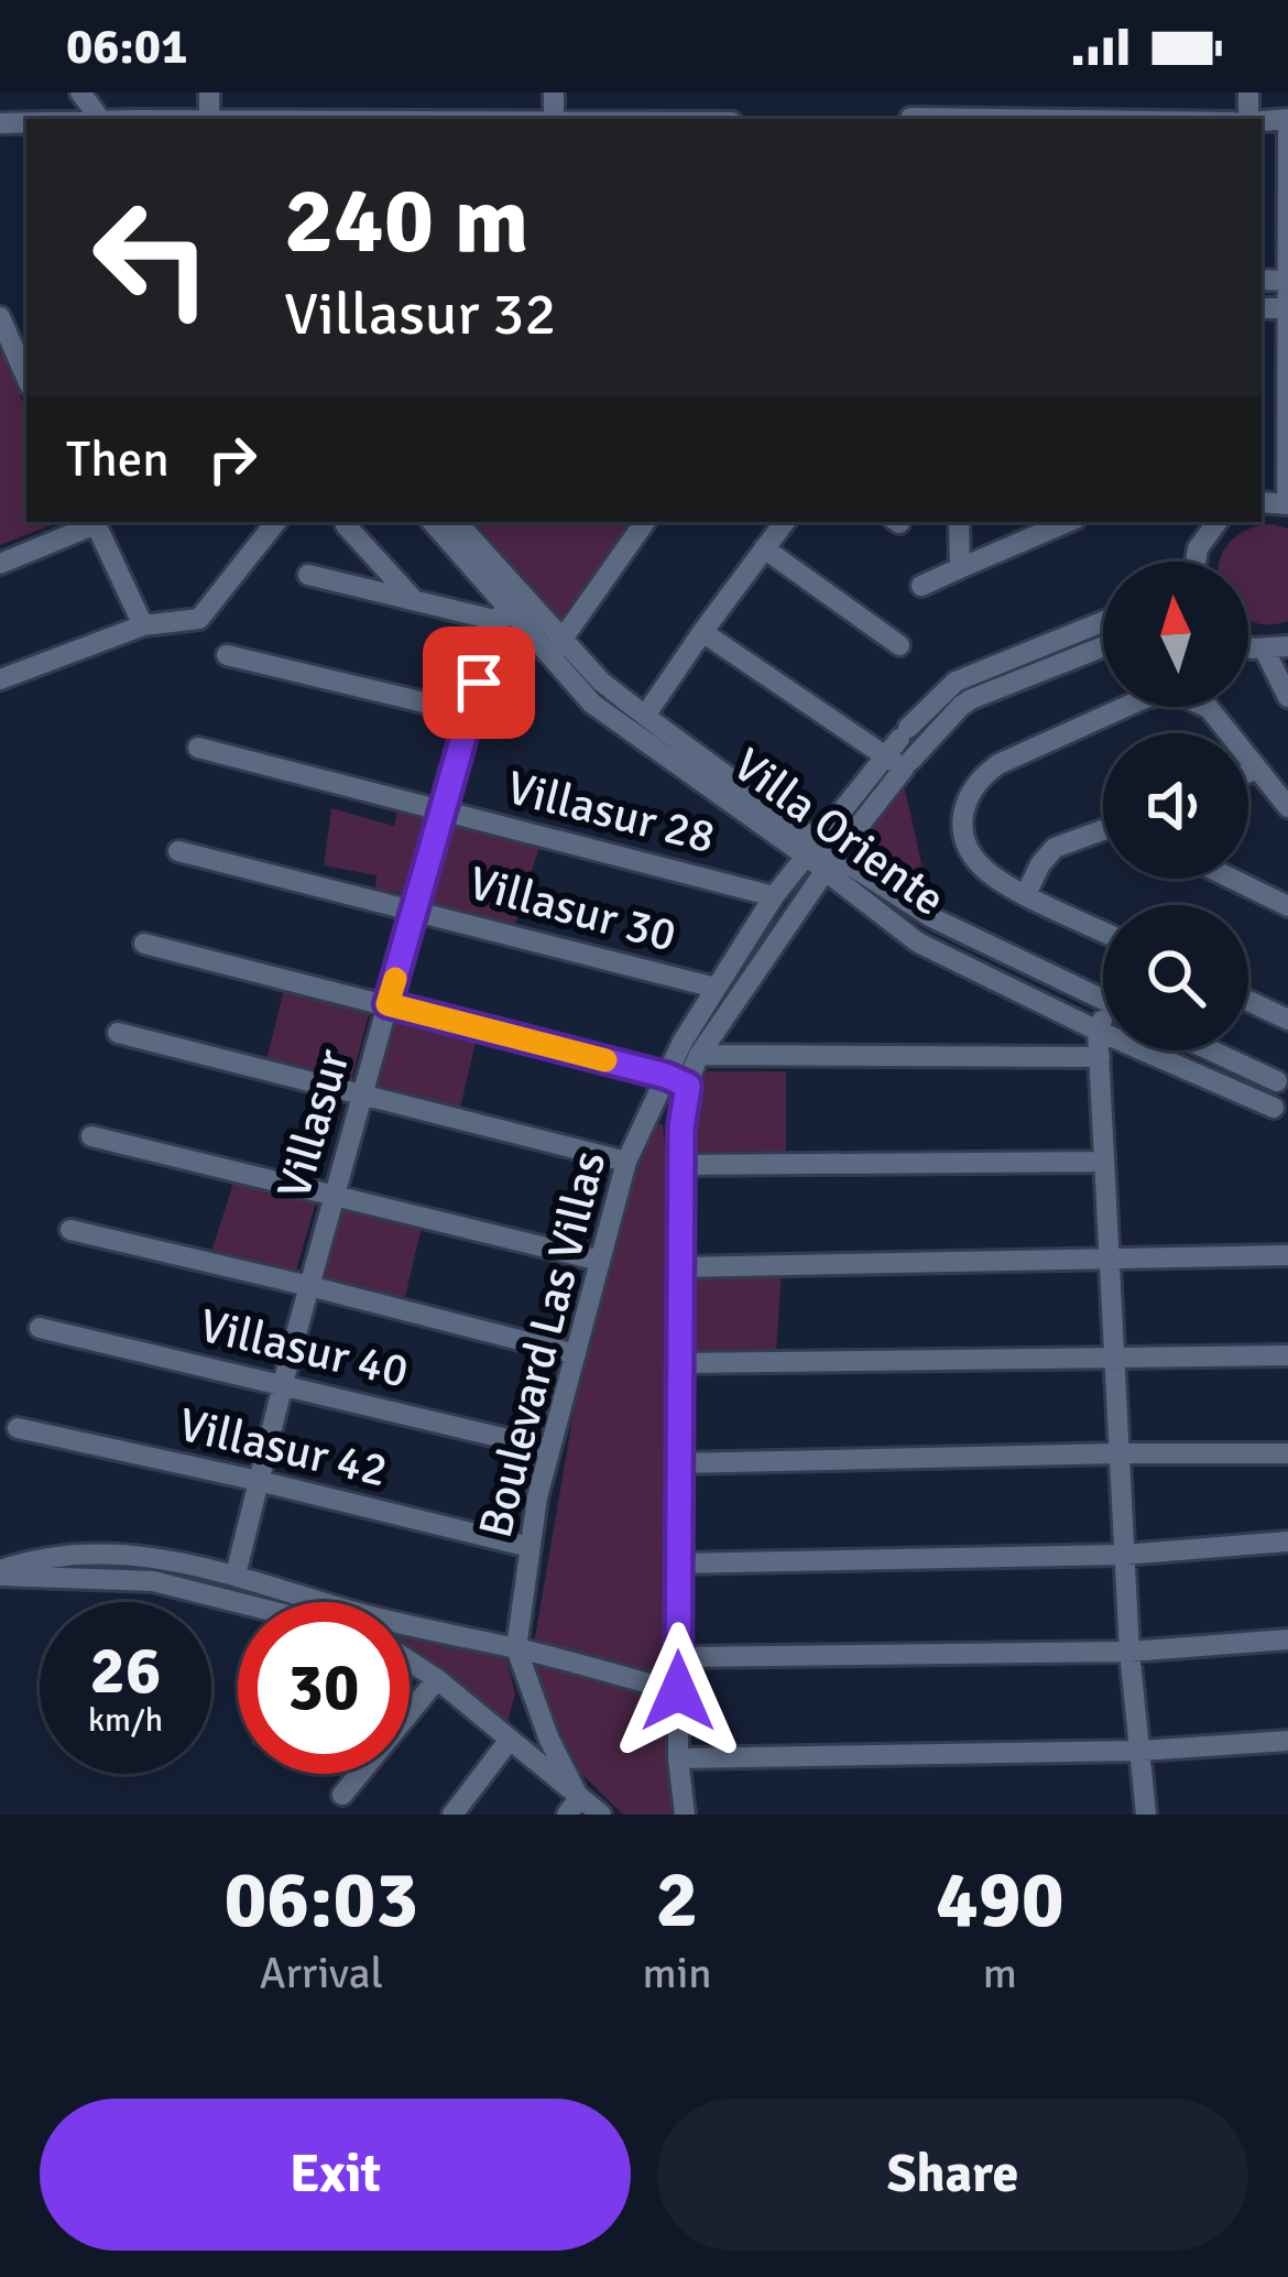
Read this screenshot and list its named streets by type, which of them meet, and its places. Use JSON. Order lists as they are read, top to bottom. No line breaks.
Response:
{"streets":{"street":["Villasur 28","Villa Oriente","Villasur 30","Villasur","Boulevard Las Villas","Villasur 40","Villasur 42"]},"crossings":[["Villasur 28","Villasur"],["Villasur 28","Boulevard Las Villas"],["Villa Oriente","Villasur"],["Villa Oriente","Boulevard Las Villas"],["Villasur 30","Villasur"],["Villasur 30","Boulevard Las Villas"],["Villasur","Villasur 40"],["Villasur","Villasur 42"],["Boulevard Las Villas","Villasur 40"],["Boulevard Las Villas","Villasur 42"]],"north":"top","page":{"status":"06:01","turn":["240 m","Villasur 32"],"then":"Then","speed":"26 km/h","limit":"30","eta":["06:03","Arrival","2","min","490","m"],"buttons":["Exit","Share"]}}
